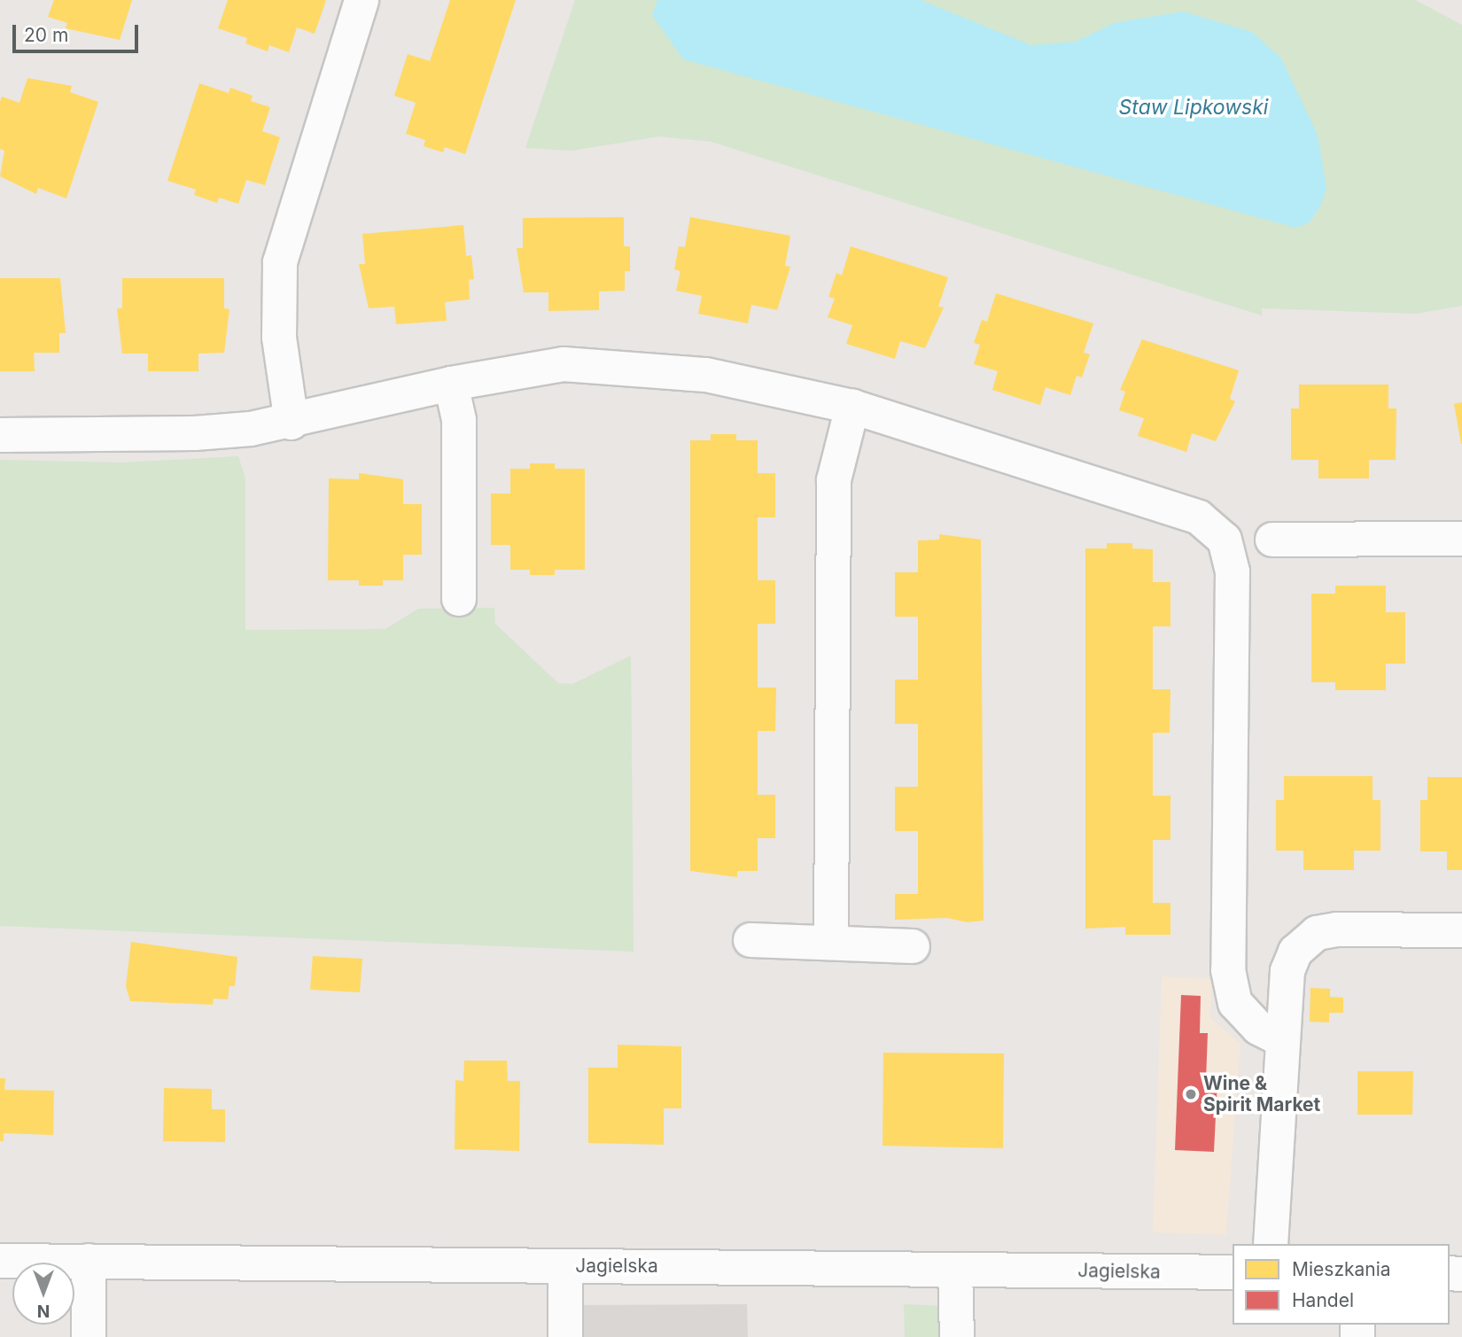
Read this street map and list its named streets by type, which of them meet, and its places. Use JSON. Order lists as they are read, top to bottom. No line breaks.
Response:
{"streets":{"street":["Jagielska"]},"water":["Staw Lipkowski"],"places":["Wine & Spirit Market"],"legend":["Mieszkania","Handel"],"scale_bar":"20 m","north":"bottom"}
